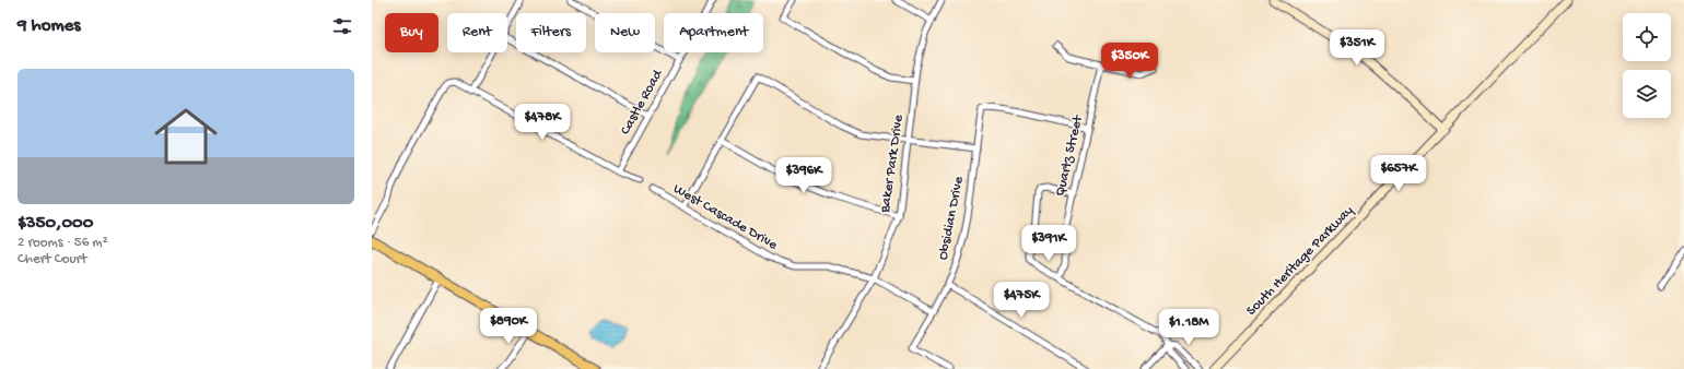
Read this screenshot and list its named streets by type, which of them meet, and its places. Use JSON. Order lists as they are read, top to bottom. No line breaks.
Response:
{"streets":{"main road":["South Heritage Parkway"],"street":["Castle Road","Quartz Street","Baker Park Drive","West Cascade Drive","Obsidian Drive"]},"crossings":[["Quartz Street","Obsidian Drive"],["Baker Park Drive","West Cascade Drive"],["West Cascade Drive","Obsidian Drive"]],"page":{"heading":"9 homes","chip":["Buy","Rent","Filters","New","Apartment"],"price":["$351K","$350K","$478K","$657K","$396K","$391K","$475K","$890K","$1.18M"],"list":[{"name":"$350,000","note":"2 rooms · 56 m² · Chert Court"}]}}
